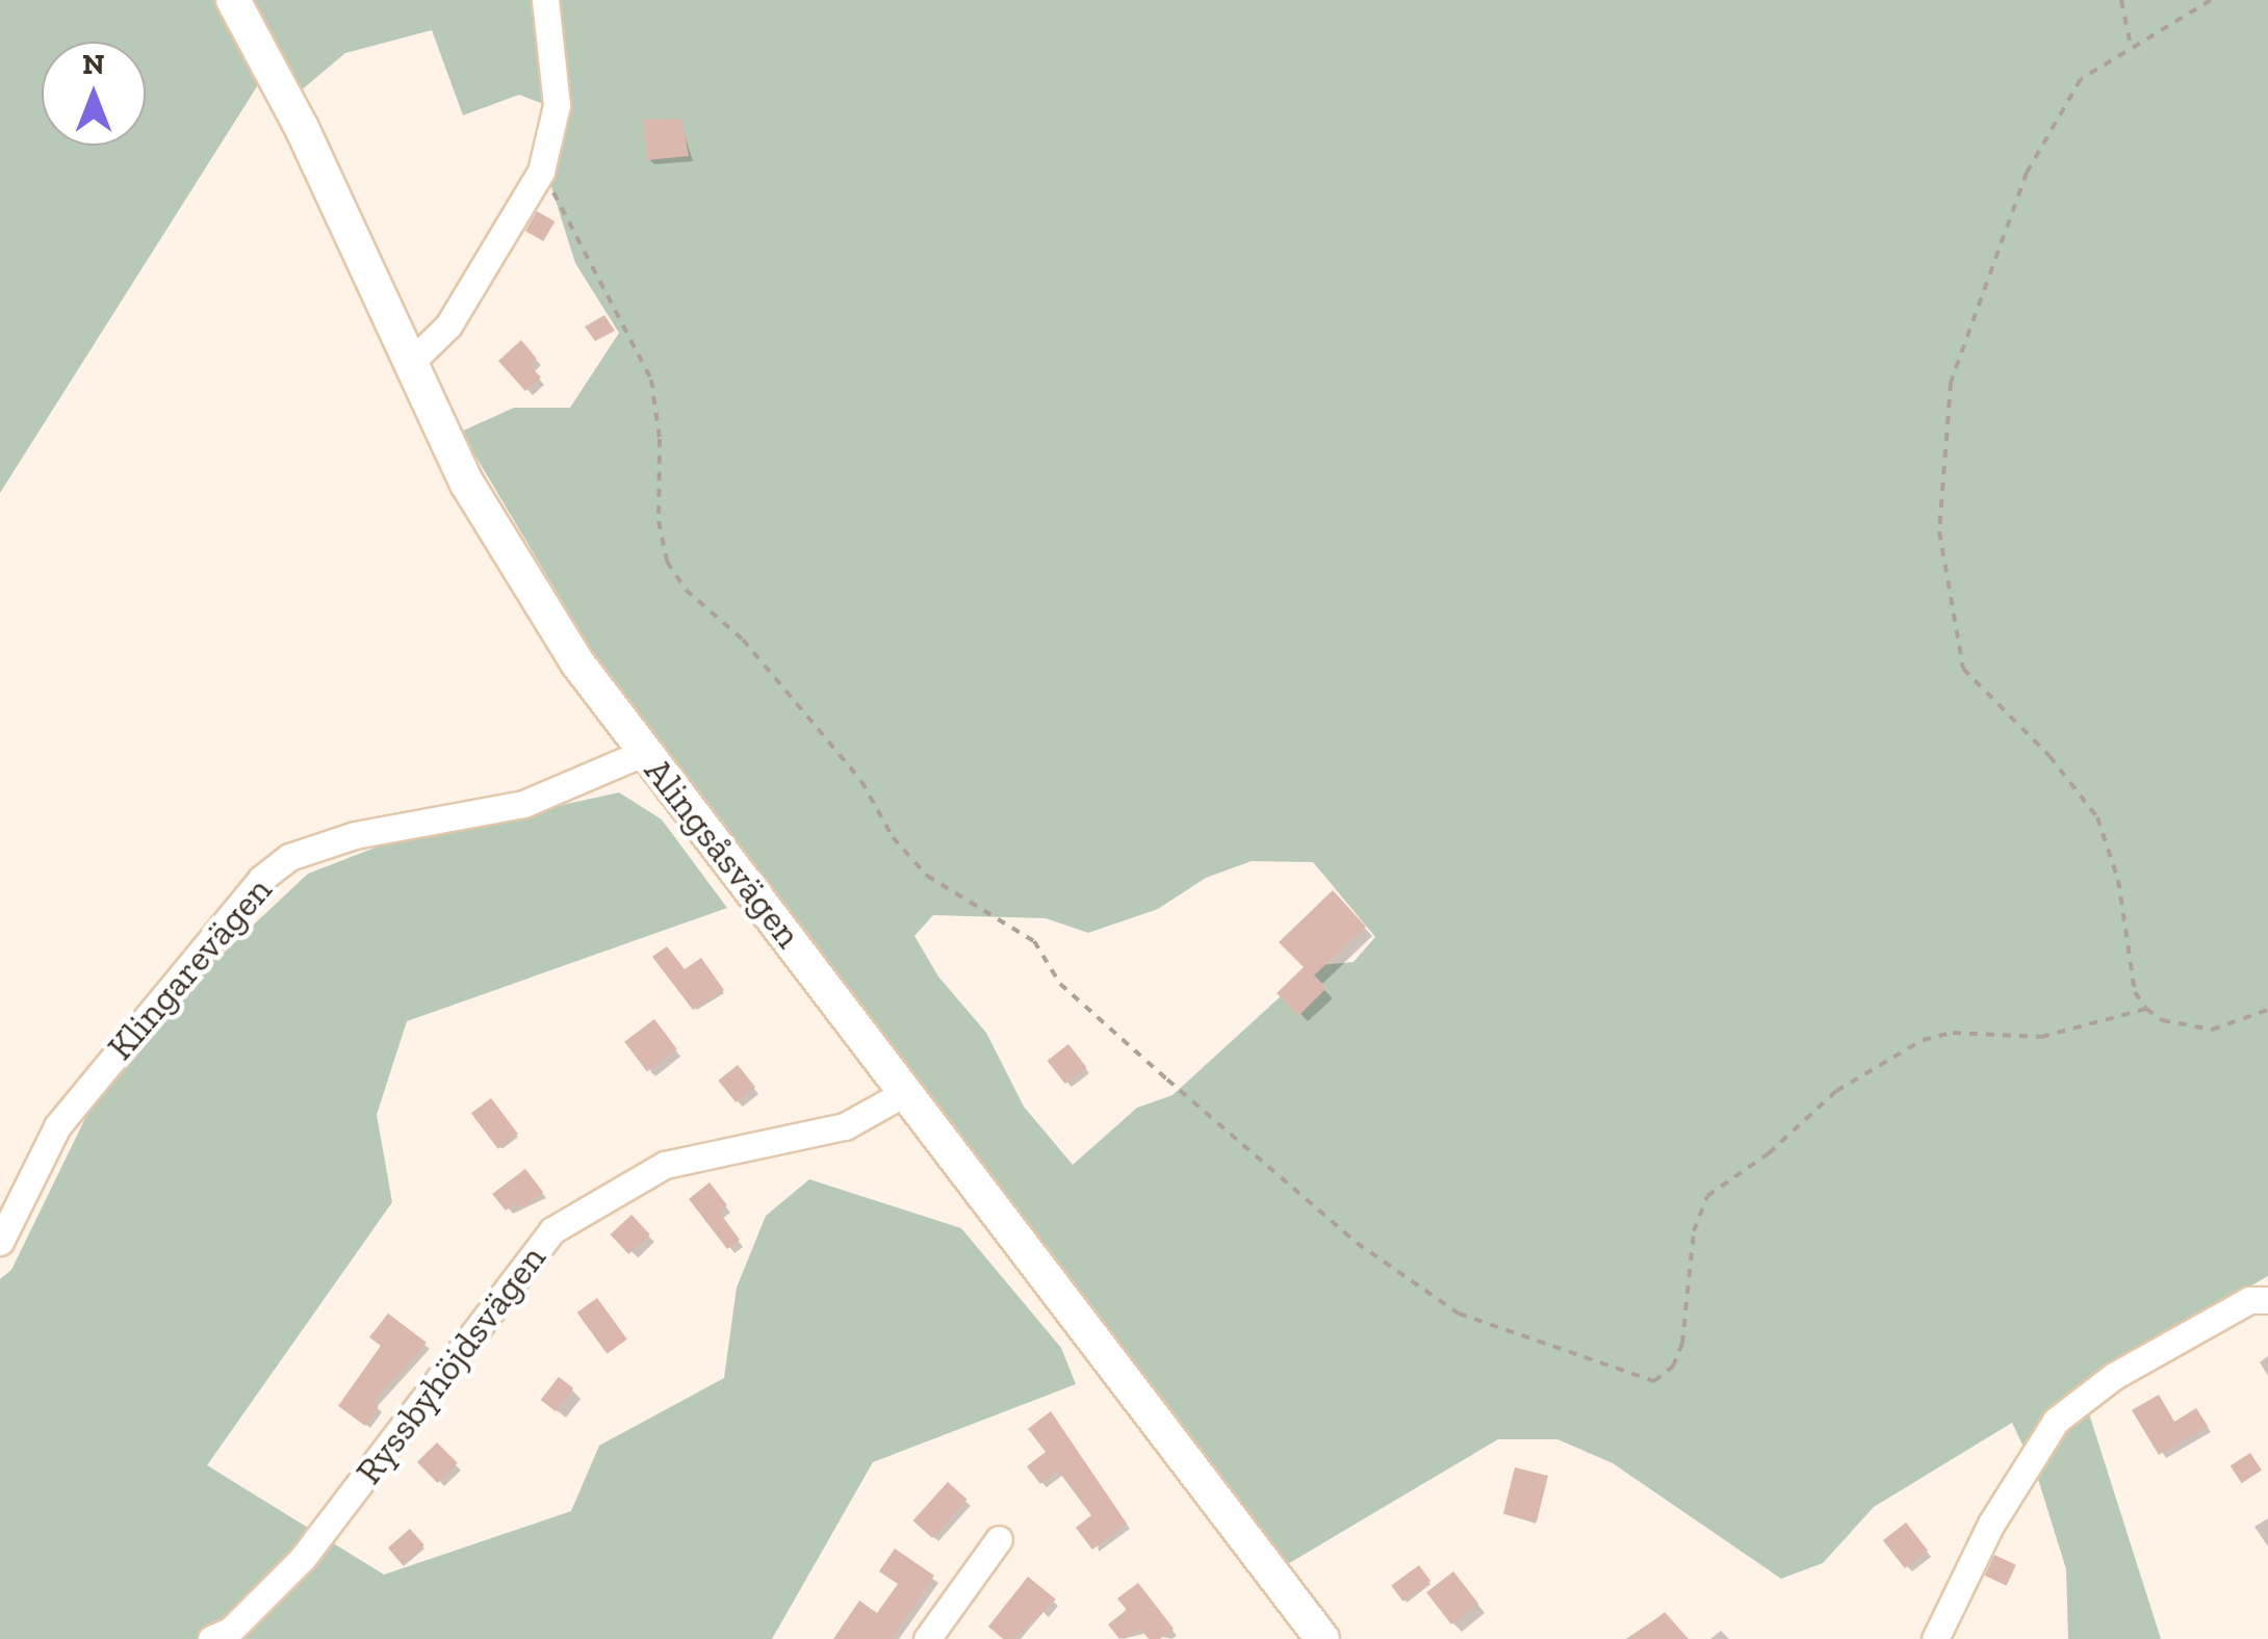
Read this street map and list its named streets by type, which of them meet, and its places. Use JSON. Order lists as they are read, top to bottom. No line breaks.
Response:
{"streets":{"main road":["Alingsåsvägen"],"street":["Klingarevägen","Ryssbyhöjdsvägen"]},"crossings":[["Alingsåsvägen","Klingarevägen"],["Alingsåsvägen","Ryssbyhöjdsvägen"]],"north":"top"}
